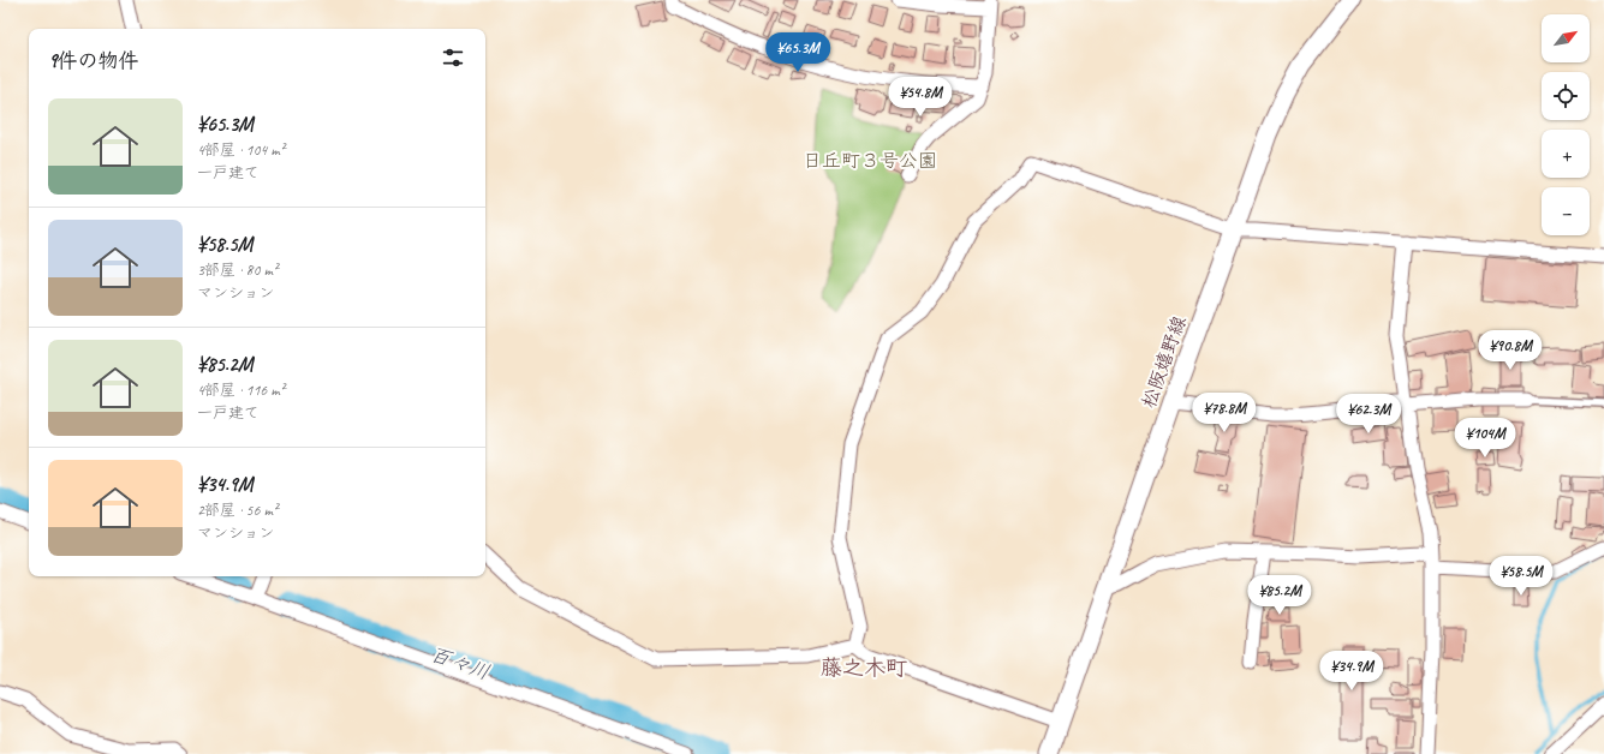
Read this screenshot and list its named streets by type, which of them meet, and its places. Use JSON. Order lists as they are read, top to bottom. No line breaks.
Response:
{"streets":{"main road":["松阪嬉野線"]},"districts":["藤之木町"],"water":["百々川"],"parks":["日丘町３号公園"],"north":"top right","page":{"map_buttons":["+","−"],"heading":"9件の物件","price":["¥65.3M","¥54.8M","¥90.8M","¥78.8M","¥62.3M","¥104M","¥58.5M","¥85.2M","¥34.9M"],"list":[{"name":"¥65.3M","note":"4部屋 · 104 m² · 一戸建て"},{"name":"¥58.5M","note":"3部屋 · 80 m² · マンション"},{"name":"¥85.2M","note":"4部屋 · 116 m² · 一戸建て"},{"name":"¥34.9M","note":"2部屋 · 56 m² · マンション"}]}}
